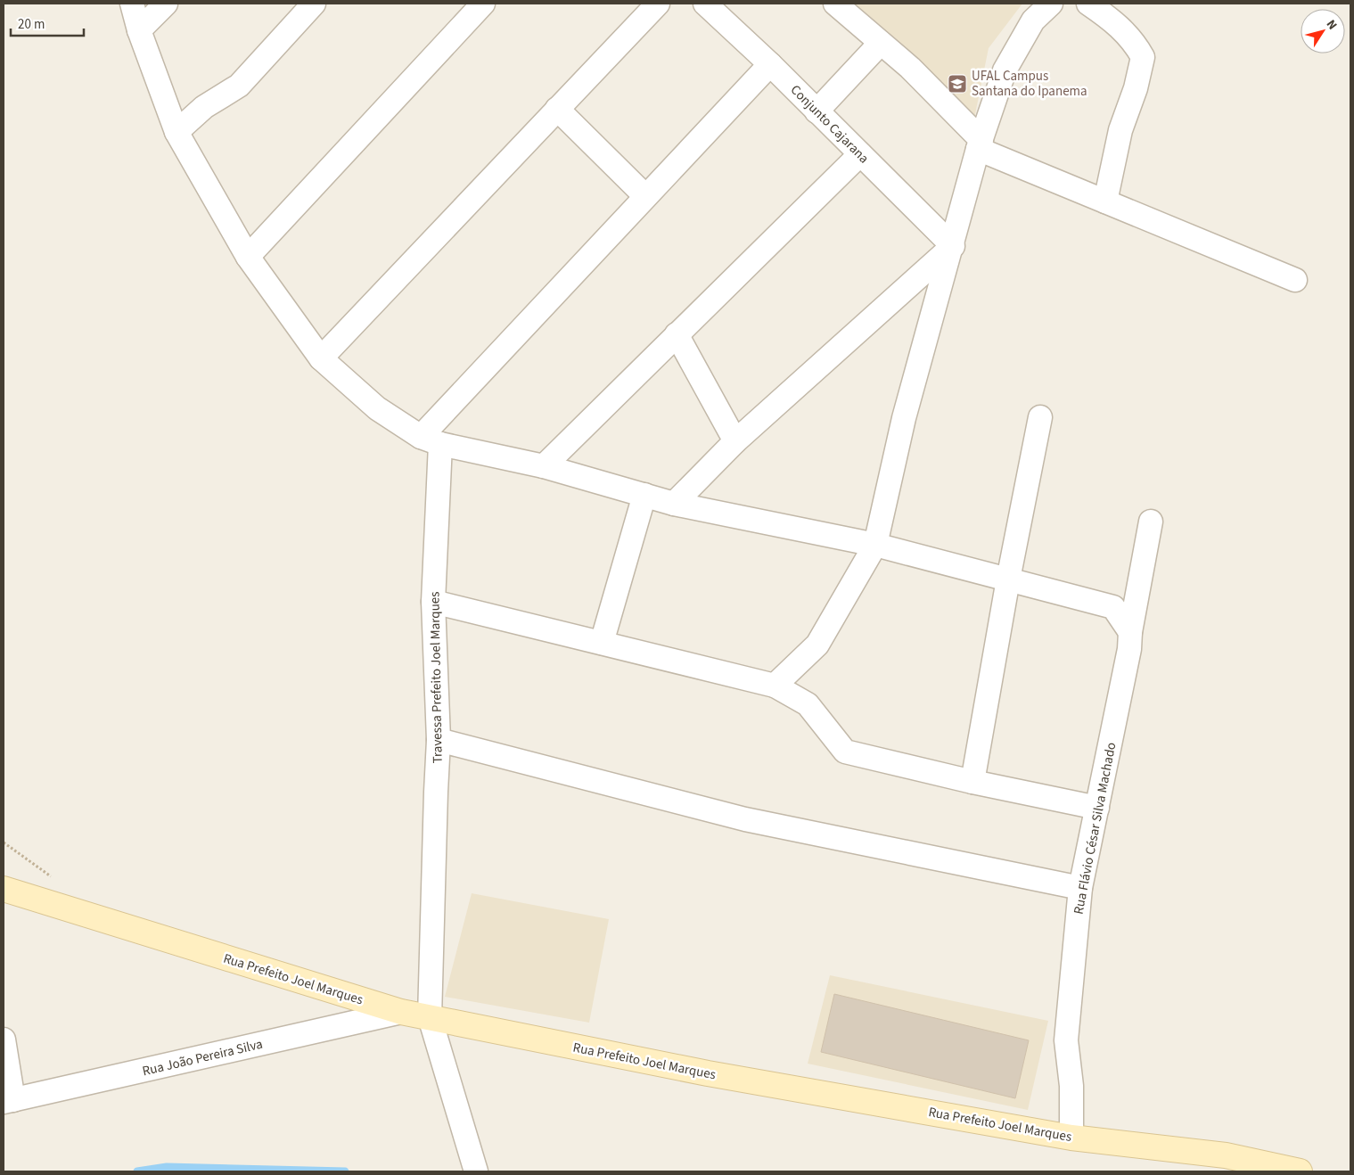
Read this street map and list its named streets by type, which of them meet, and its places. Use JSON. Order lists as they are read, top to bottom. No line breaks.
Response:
{"streets":{"street":["Conjunto Cajarana","Travessa Prefeito Joel Marques","Rua Flávio César Silva Machado","Rua Prefeito Joel Marques","Rua João Pereira Silva"]},"crossings":[["Travessa Prefeito Joel Marques","Rua Prefeito Joel Marques"],["Rua Flávio César Silva Machado","Rua Prefeito Joel Marques"],["Rua Prefeito Joel Marques","Rua João Pereira Silva"]],"places":{"school or university":["UFAL Campus Santana do Ipanema"]},"scale_bar":"20 m","north":"top right"}
